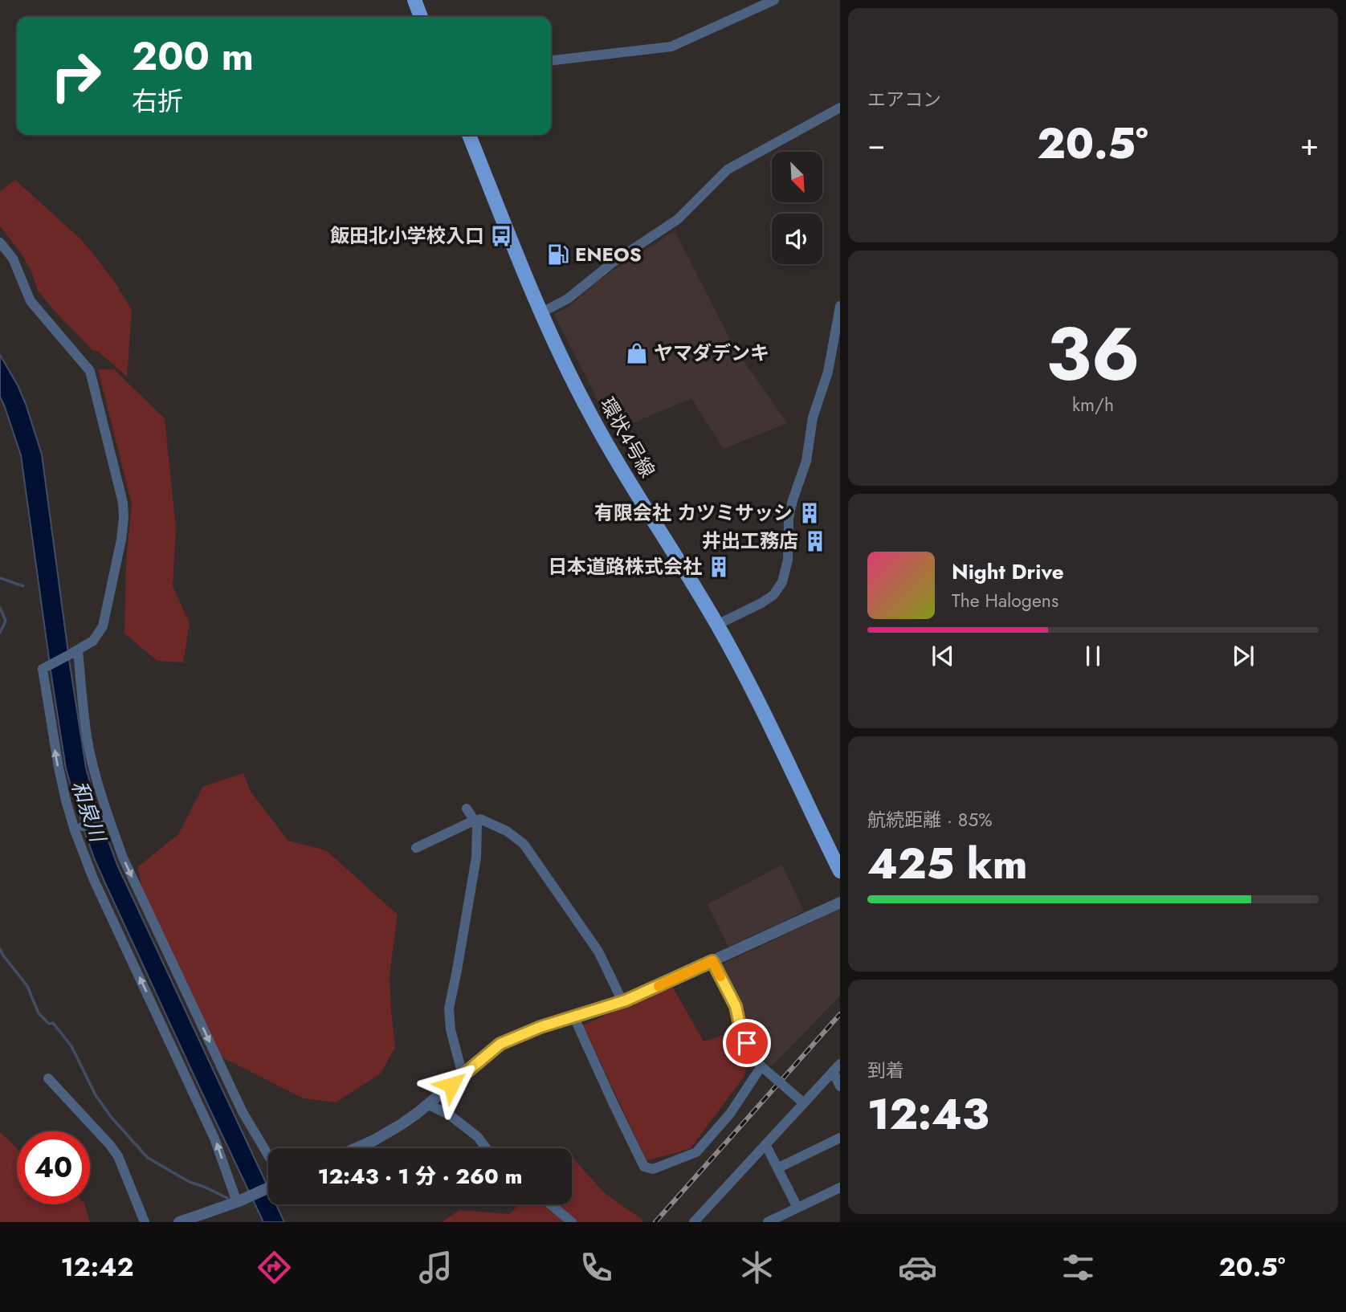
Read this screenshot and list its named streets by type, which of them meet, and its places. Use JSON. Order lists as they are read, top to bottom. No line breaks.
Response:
{"streets":{"main road":["環状4号線"]},"water":["和泉川"],"places":{"bus stop":["飯田北小学校入口"],"fuel station":["ENEOS"],"shop":["ヤマダデンキ"],"building":["有限会社 カツミサッシ","井出工務店","日本道路株式会社"]},"north":"bottom right","page":{"tile":["エアコン",["36","km/h"],["航続距離 · 85%","425 km"],["到着","12:43"]],"turn":["200 m","右折"],"heat":["−","20.5°","+"],"song":["Night Drive","The Halogens"],"limit":"40","trip":"12:43 · 1 分 · 260 m","tabs":["12:42","20.5°"]}}
